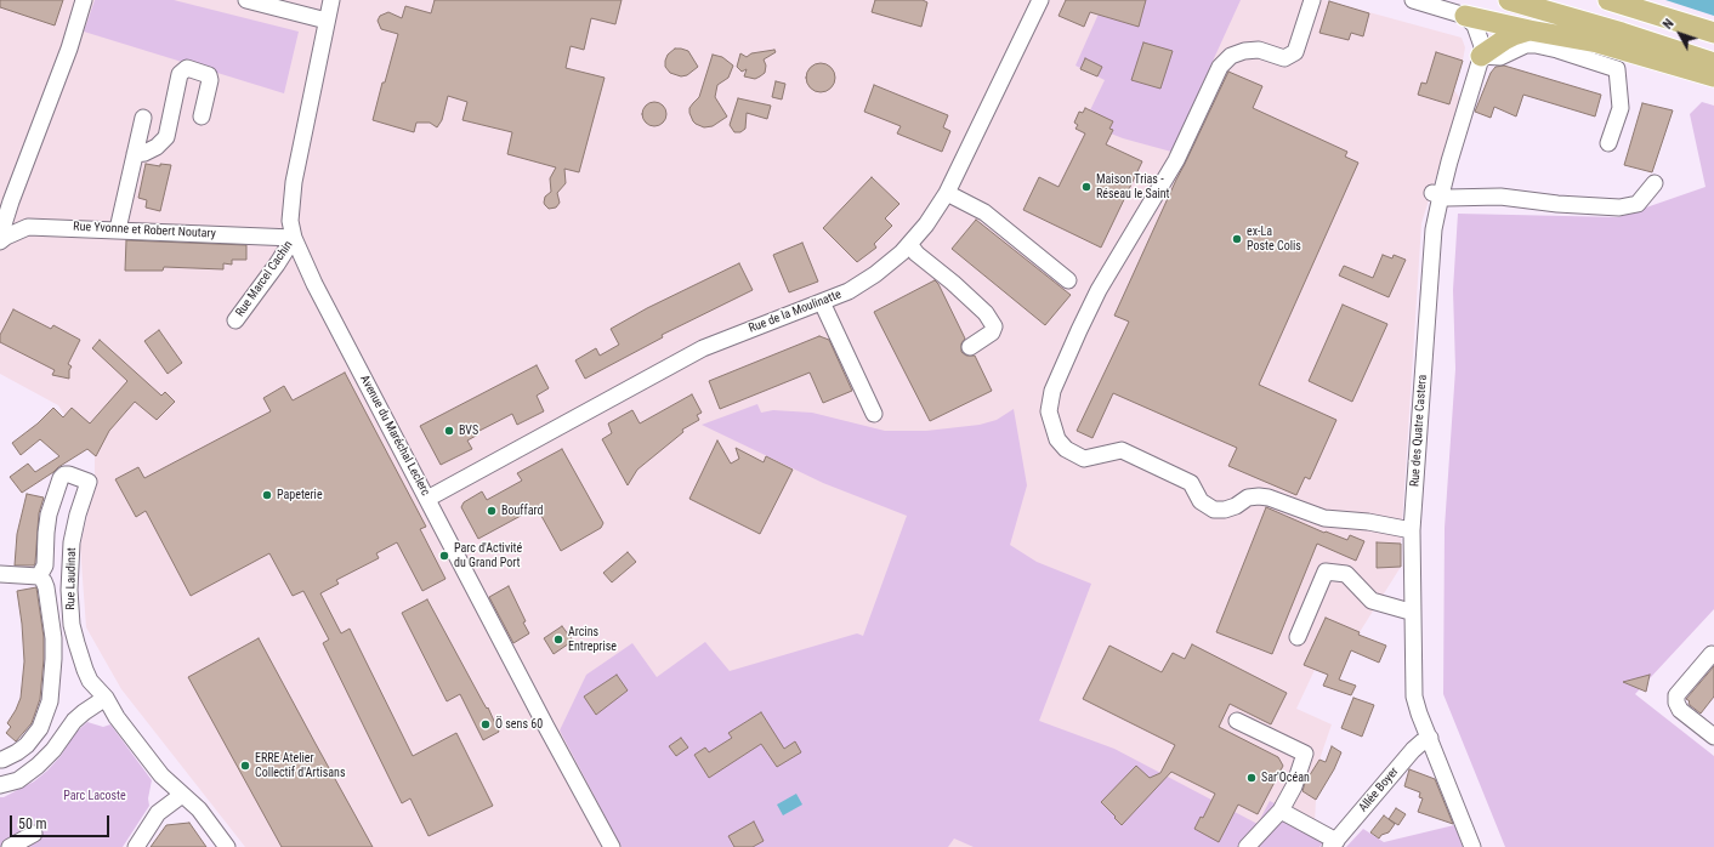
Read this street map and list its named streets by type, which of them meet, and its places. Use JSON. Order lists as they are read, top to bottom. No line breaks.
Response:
{"streets":{"street":["Rue Yvonne et Robert Noutary","Rue Marcel Cachin","Rue de la Moulinatte","Rue des Quatre Castera","Avenue du Maréchal Leclerc","Rue Laudinat","Allée Boyer"]},"crossings":[["Rue Yvonne et Robert Noutary","Rue Marcel Cachin"],["Rue Yvonne et Robert Noutary","Avenue du Maréchal Leclerc"],["Rue Marcel Cachin","Avenue du Maréchal Leclerc"],["Rue de la Moulinatte","Avenue du Maréchal Leclerc"],["Rue des Quatre Castera","Allée Boyer"]],"parks":["Parc Lacoste"],"places":["Maison Trias - Réseau le Saint","ex-La Poste Colis","BVS","Papeterie","Bouffard","Parc d'Activité du Grand Port","Arcins Entreprise","Ö sens 60","ERRE Atelier Collectif d'Artisans","Sar'Océan"],"scale_bar":"50 m","north":"top left"}
